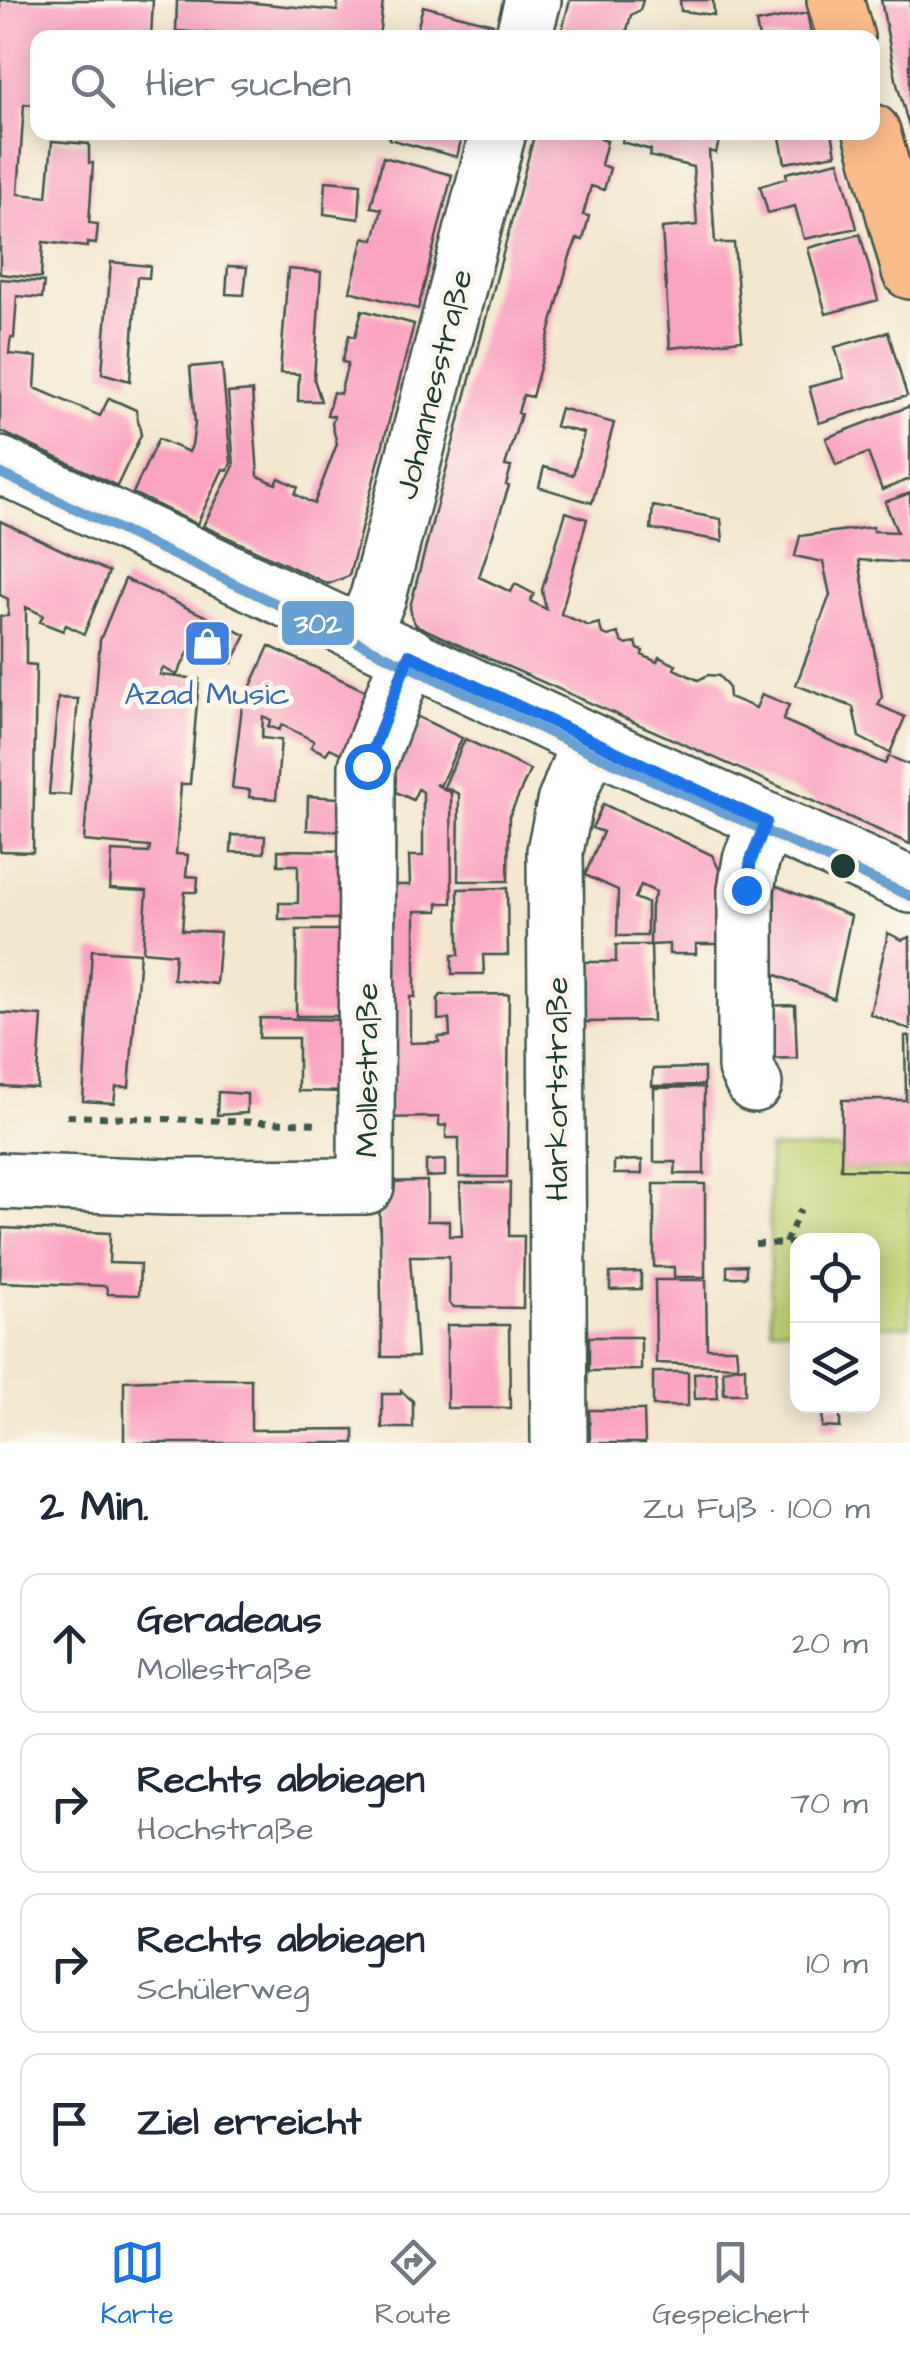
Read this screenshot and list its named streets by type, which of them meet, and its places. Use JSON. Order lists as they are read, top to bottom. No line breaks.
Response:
{"streets":{"street":["Johannesstraße","Mollestraße","Harkortstraße"]},"crossings":[["Johannesstraße","Mollestraße"]],"places":{"shop":["Azad Music"]},"lines":["transit line 302"],"page":{"search":"Hier suchen","heading":["2 Min.","Zu Fuß · 100 m"],"list":[["Geradeaus","Mollestraße","20 m"],["Rechts abbiegen","Hochstraße","70 m"],["Rechts abbiegen","Schülerweg","10 m"],"Ziel erreicht"],"nav":["Karte","Route","Gespeichert"]}}
